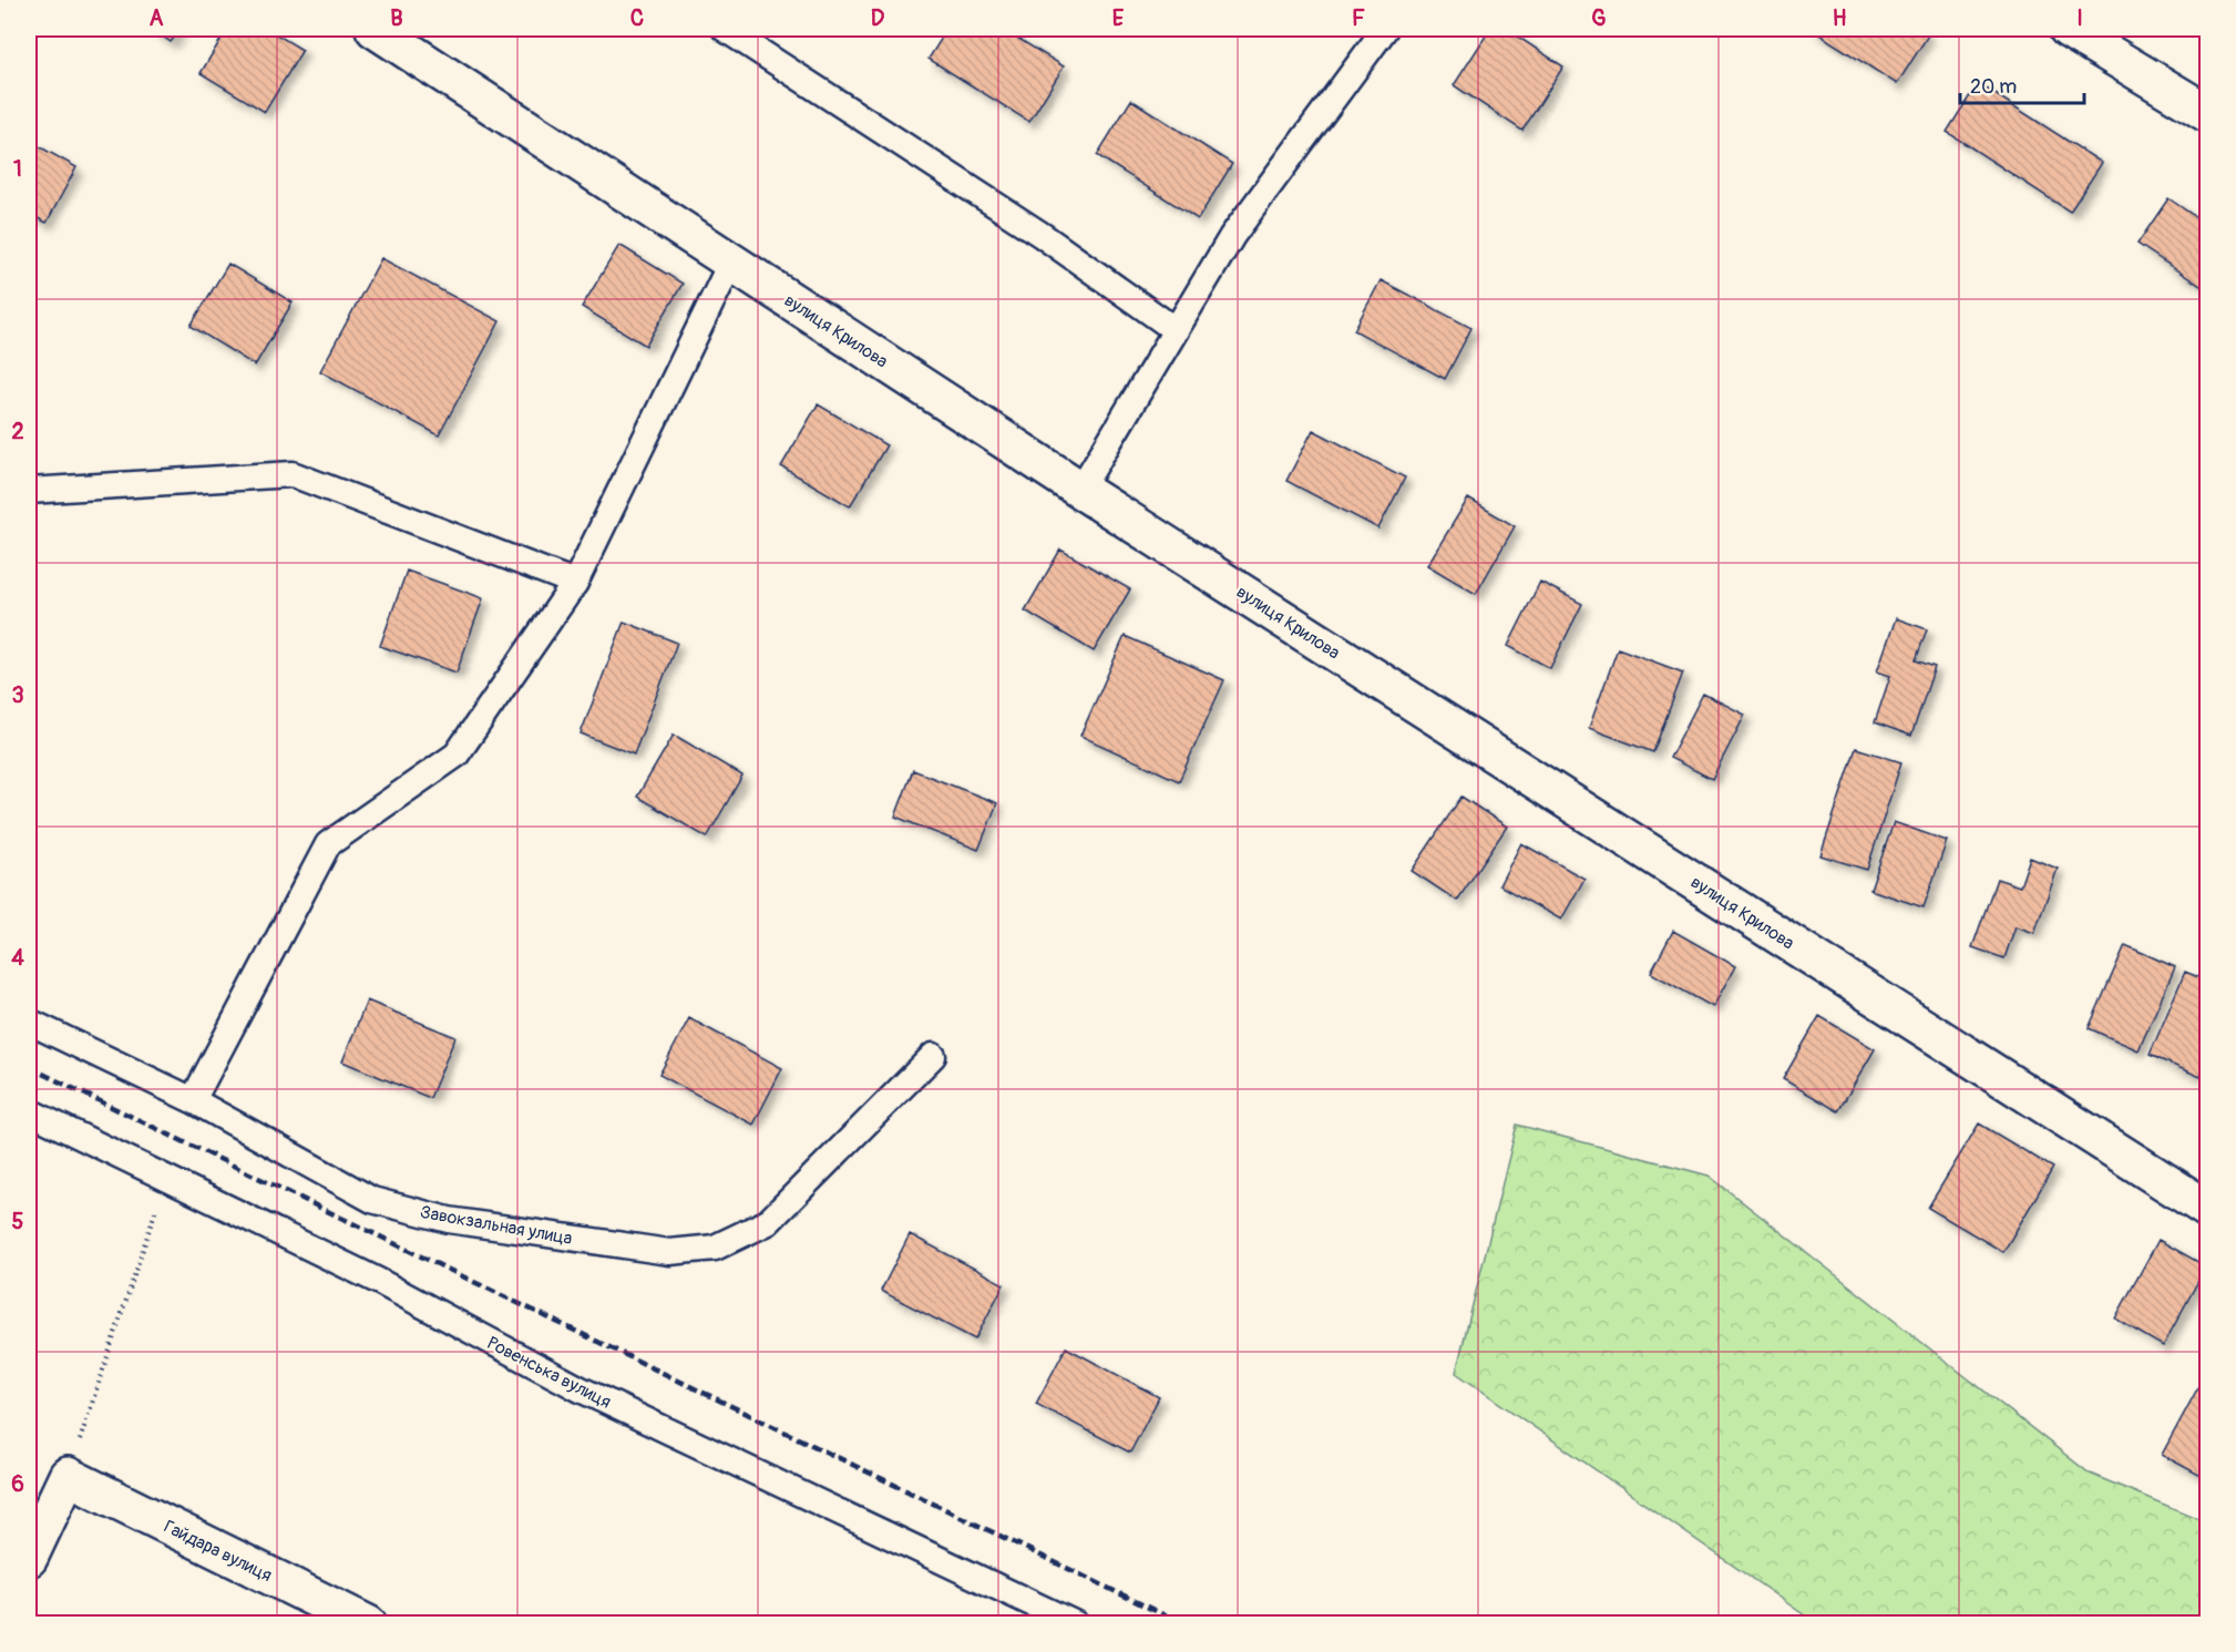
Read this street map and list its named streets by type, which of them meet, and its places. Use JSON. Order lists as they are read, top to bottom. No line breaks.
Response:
{"streets":{"street":["вулиця Крилова","Гайдара вулиця"],"lane":["Завокзальная улица","Ровенська вулиця"]},"scale_bar":"20 m","grid":{"columns":["A","B","C","D","E","F","G","H","I"],"rows":["1","2","3","4","5","6"]}}
